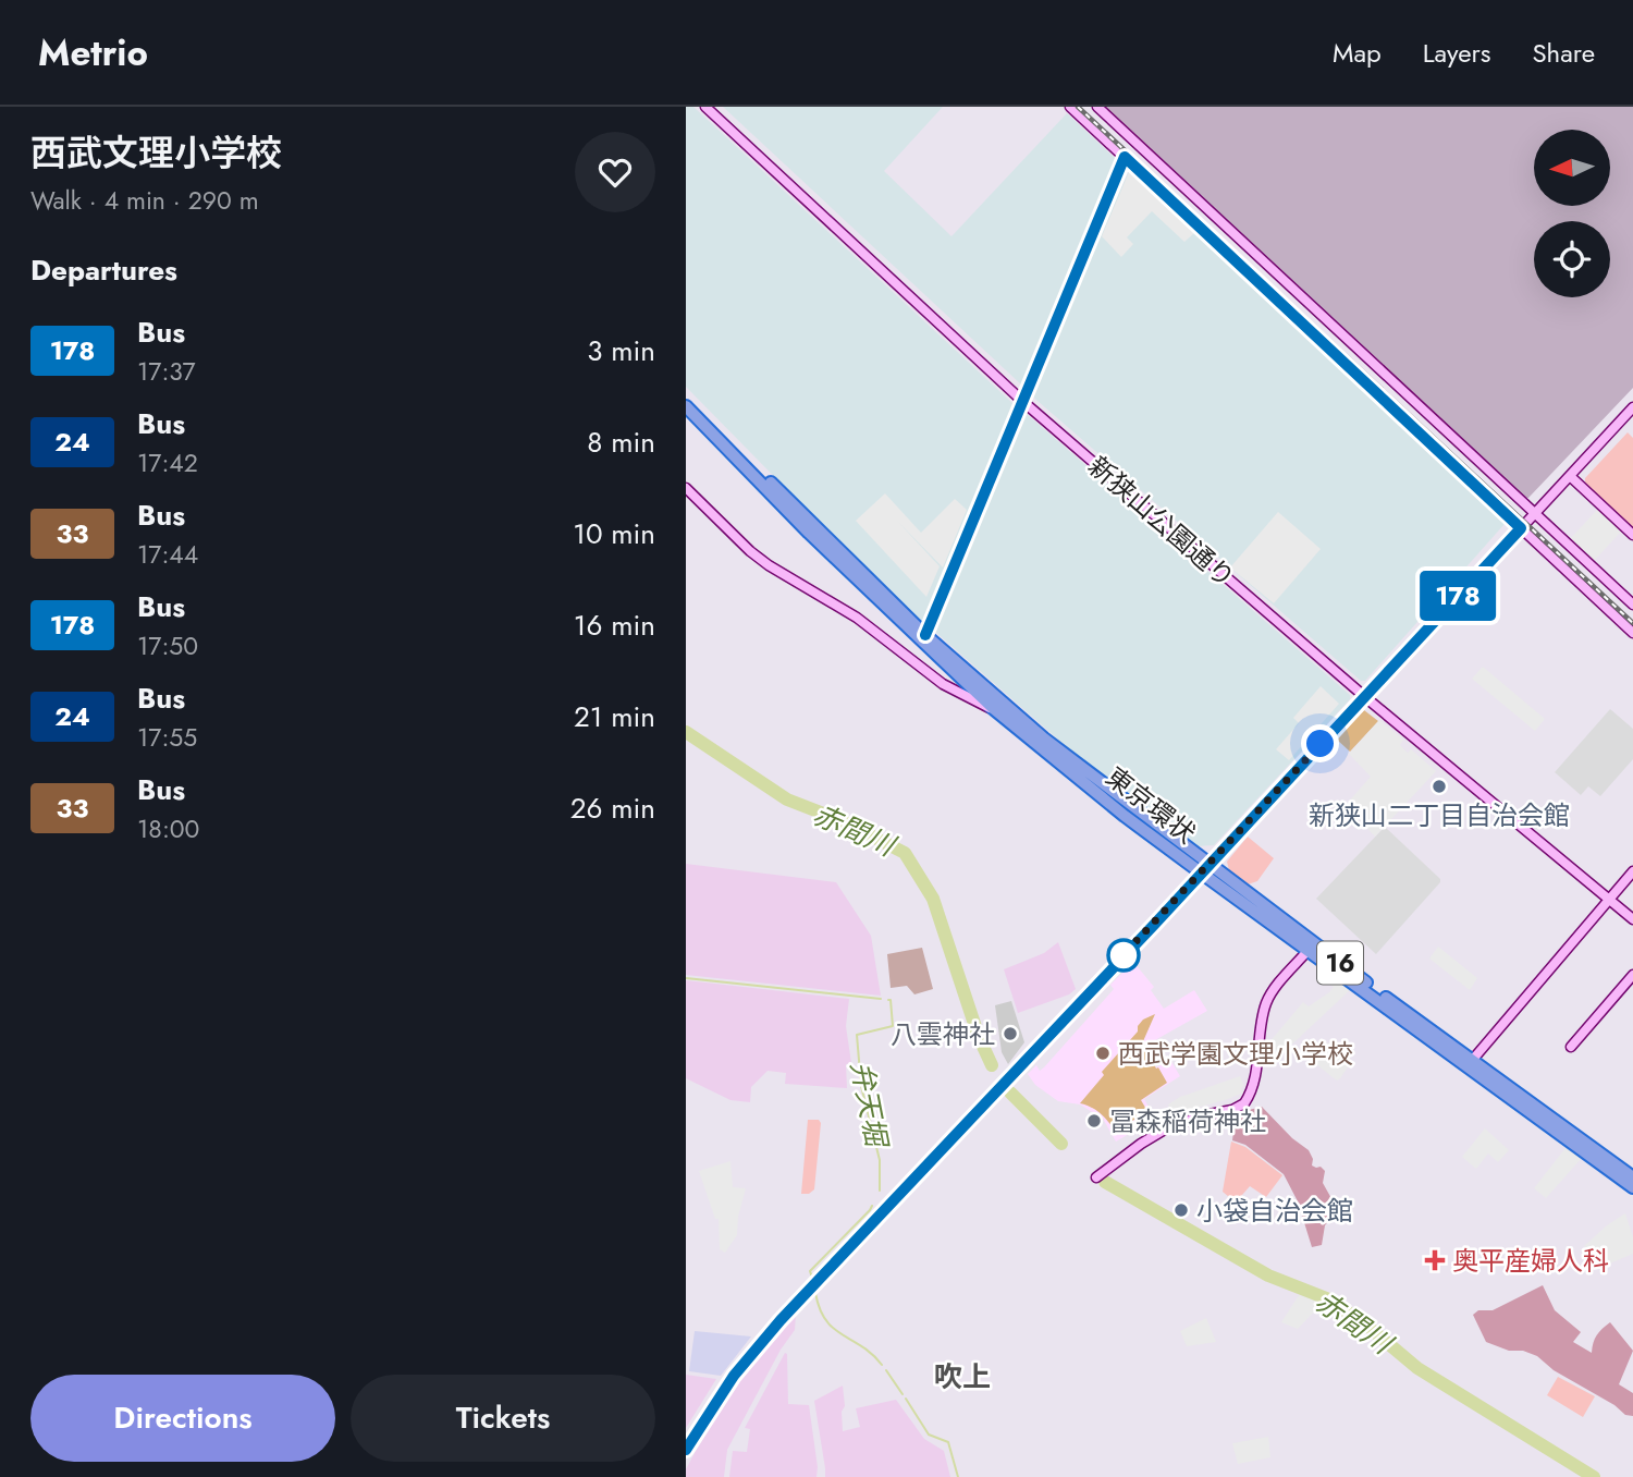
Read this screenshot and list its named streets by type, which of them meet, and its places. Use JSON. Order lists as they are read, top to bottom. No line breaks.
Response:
{"streets":{"highway":["東京環状","16"],"street":["新狭山公園通り"]},"districts":["吹上"],"water":["赤間川","弁天堀"],"places":{"other":["新狭山二丁目自治会館","八雲神社","西武学園文理小学校","冨森稲荷神社","小袋自治会館"],"health":["奥平産婦人科"]},"lines":["bus line 178"],"north":"left","page":{"header":"Metrio","nav":["Map","Layers","Share"],"heading":[["西武文理小学校","Walk · 4 min · 290 m"],"Departures"],"on_map":"178","list":[{"mark":"178","name":"Bus","note":"17:37","value":"3 min"},{"mark":"24","name":"Bus","note":"17:42","value":"8 min"},{"mark":"33","name":"Bus","note":"17:44","value":"10 min"},{"mark":"178","name":"Bus","note":"17:50","value":"16 min"},{"mark":"24","name":"Bus","note":"17:55","value":"21 min"},{"mark":"33","name":"Bus","note":"18:00","value":"26 min"}],"buttons":["Directions","Tickets"]}}
